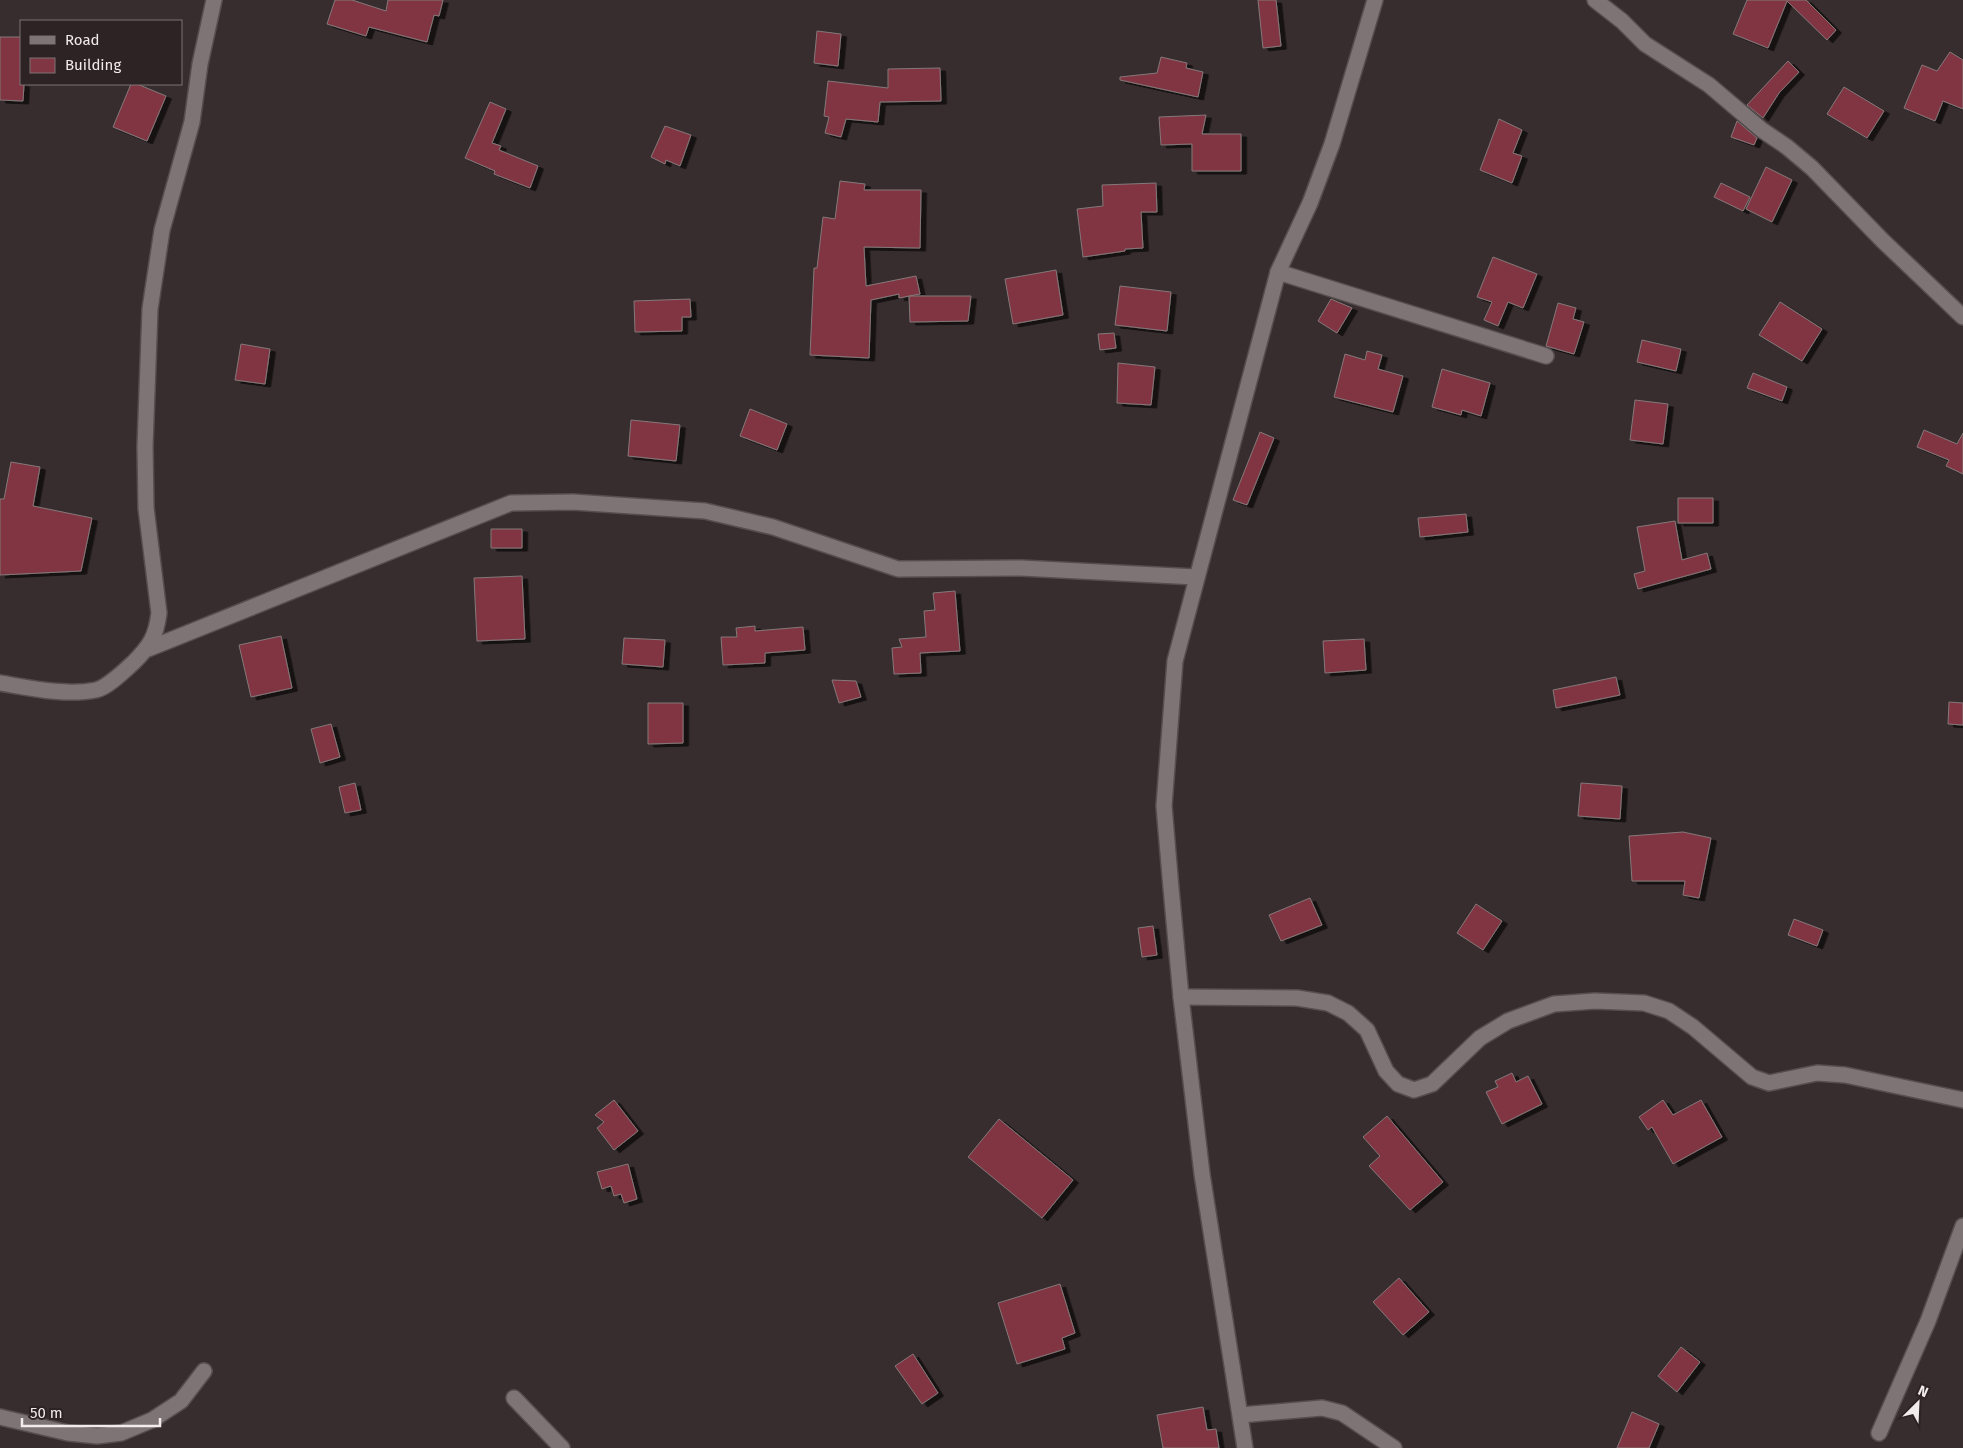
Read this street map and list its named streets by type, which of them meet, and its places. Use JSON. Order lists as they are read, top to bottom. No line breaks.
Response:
{"legend":["Road","Building"],"scale_bar":"50 m","north":"top right"}
